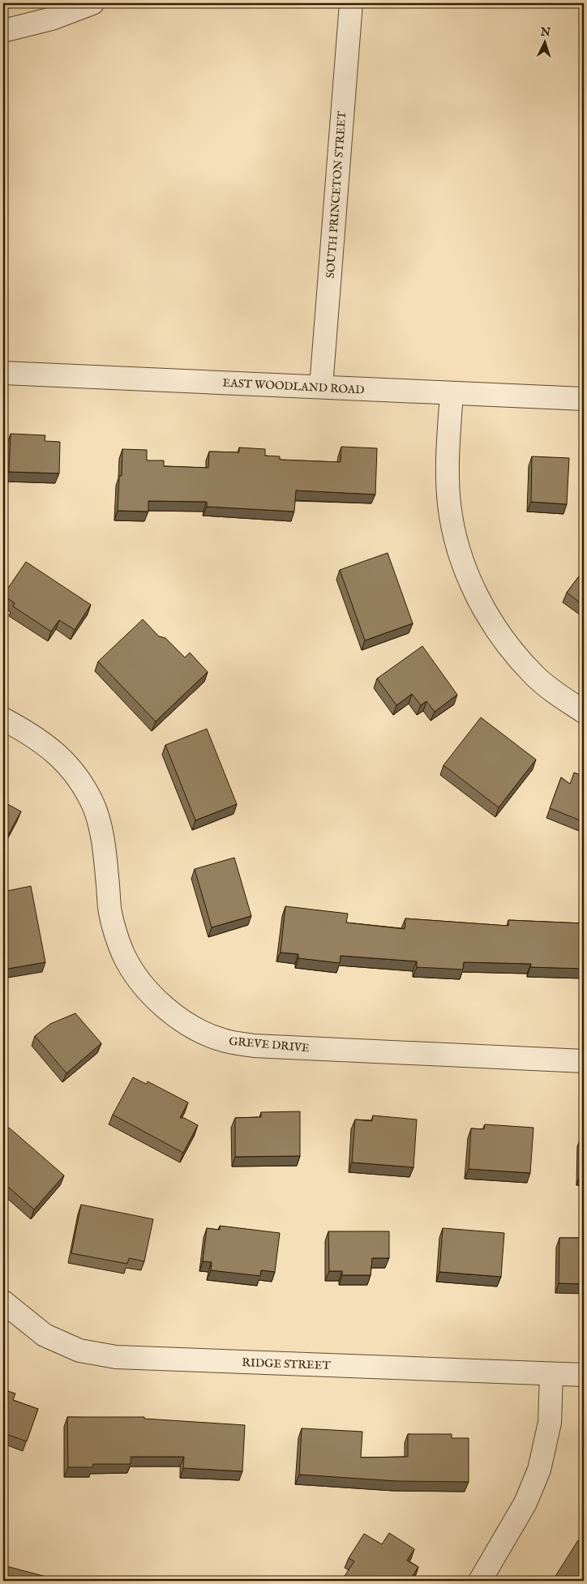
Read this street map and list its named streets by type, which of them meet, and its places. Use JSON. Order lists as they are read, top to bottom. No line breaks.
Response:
{"streets":{"street":["SOUTH PRINCETON STREET","EAST WOODLAND ROAD","GREVE DRIVE","RIDGE STREET"]},"crossings":[["SOUTH PRINCETON STREET","EAST WOODLAND ROAD"]],"north":"top"}
